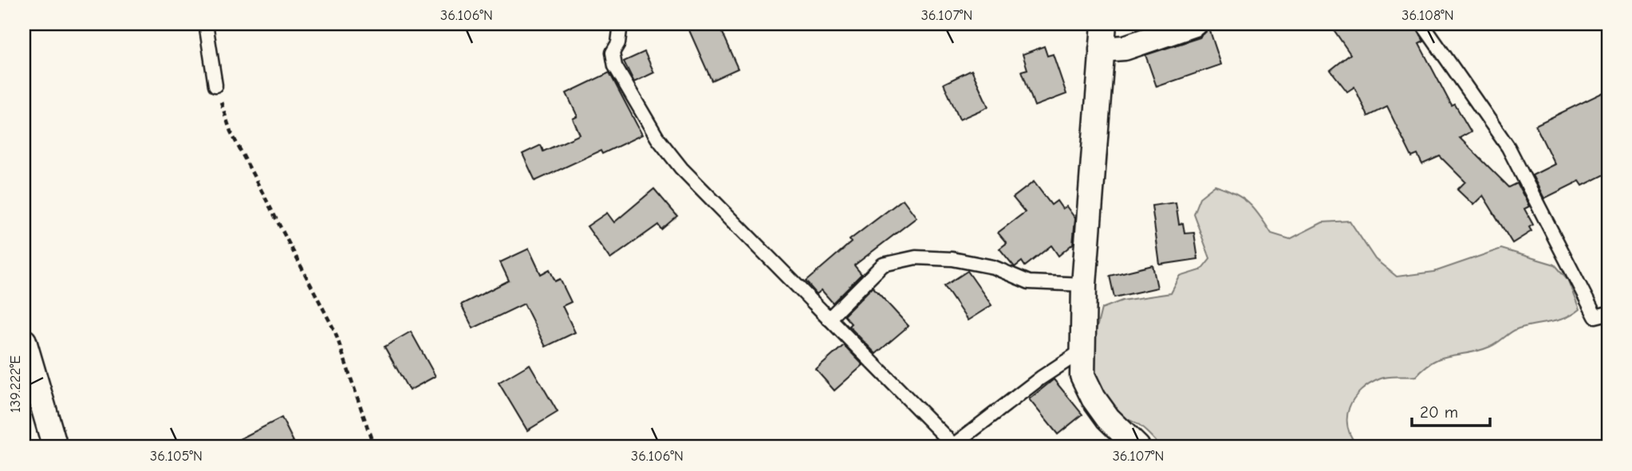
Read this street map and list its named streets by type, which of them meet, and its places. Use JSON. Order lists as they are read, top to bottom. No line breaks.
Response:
{"scale_bar":"20 m","coordinates":["36.106°N","36.107°N","36.108°N","139.222°E","36.105°N"]}
